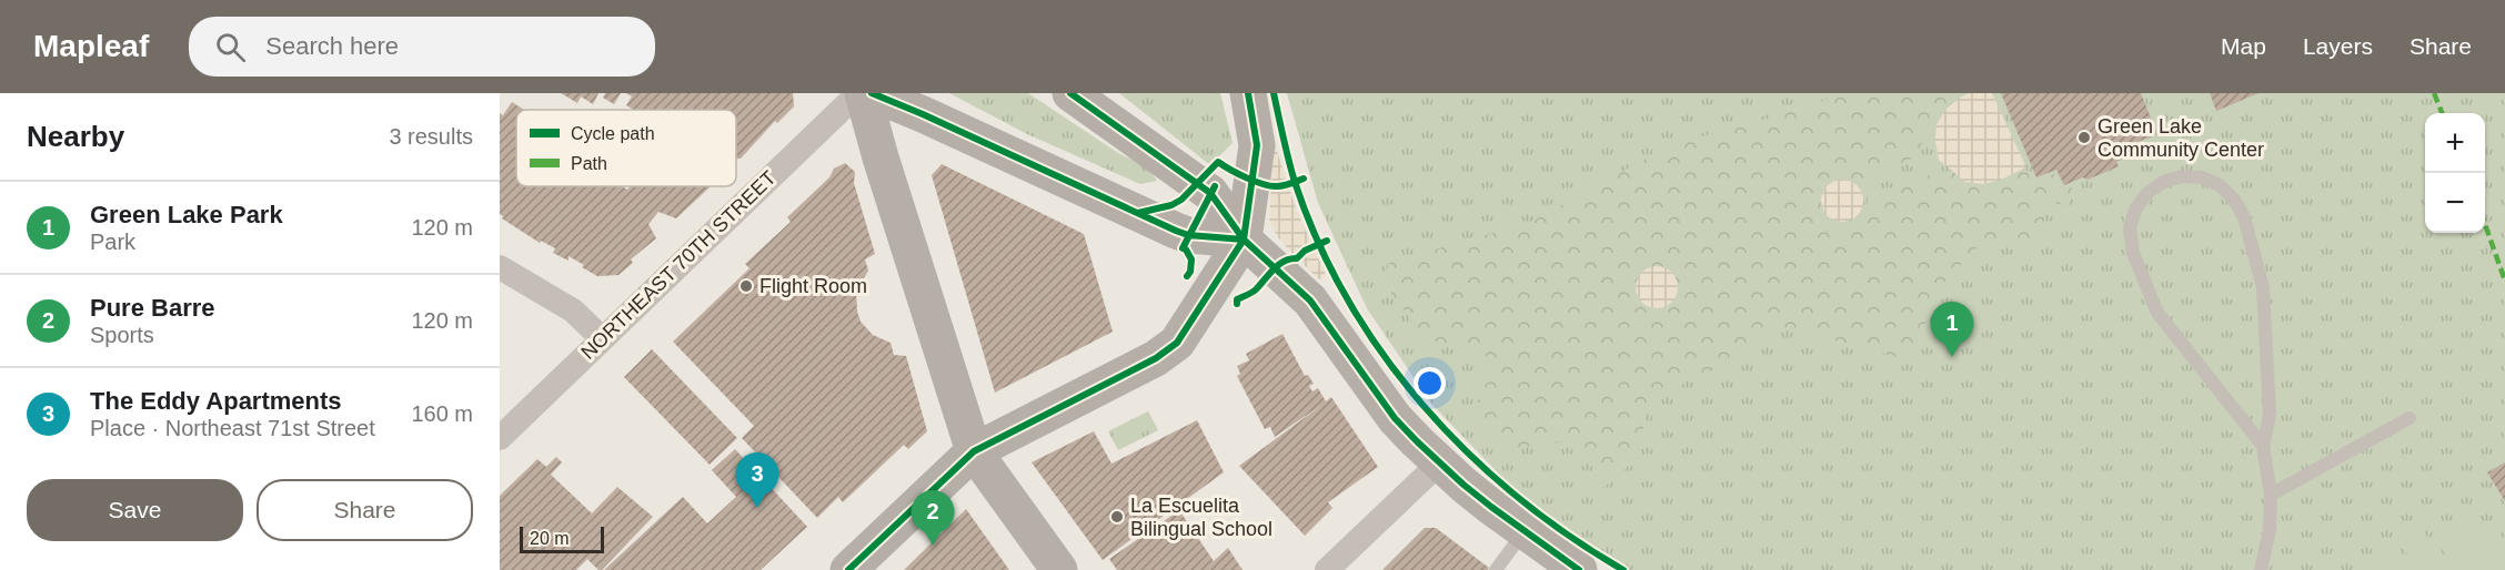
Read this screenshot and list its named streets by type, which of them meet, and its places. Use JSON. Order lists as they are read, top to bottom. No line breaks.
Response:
{"streets":{"street":["NORTHEAST 70TH STREET"]},"places":["Green Lake Community Center","Flight Room","La Escuelita Bilingual School"],"legend":["Cycle path","Path"],"scale_bar":"20 m","page":{"header":"Mapleaf","search":"Search here","nav":["Map","Layers","Share"],"heading":["Nearby","3 results"],"map_buttons":["+","−"],"list":[{"mark":"1","name":"Green Lake Park","note":"Park","value":"120 m"},{"mark":"2","name":"Pure Barre","note":"Sports","value":"120 m"},{"mark":"3","name":"The Eddy Apartments","note":"Place · Northeast 71st Street","value":"160 m"}],"pins":["1","3","2"],"buttons":["Save","Share"],"scale":"20 m"}}
